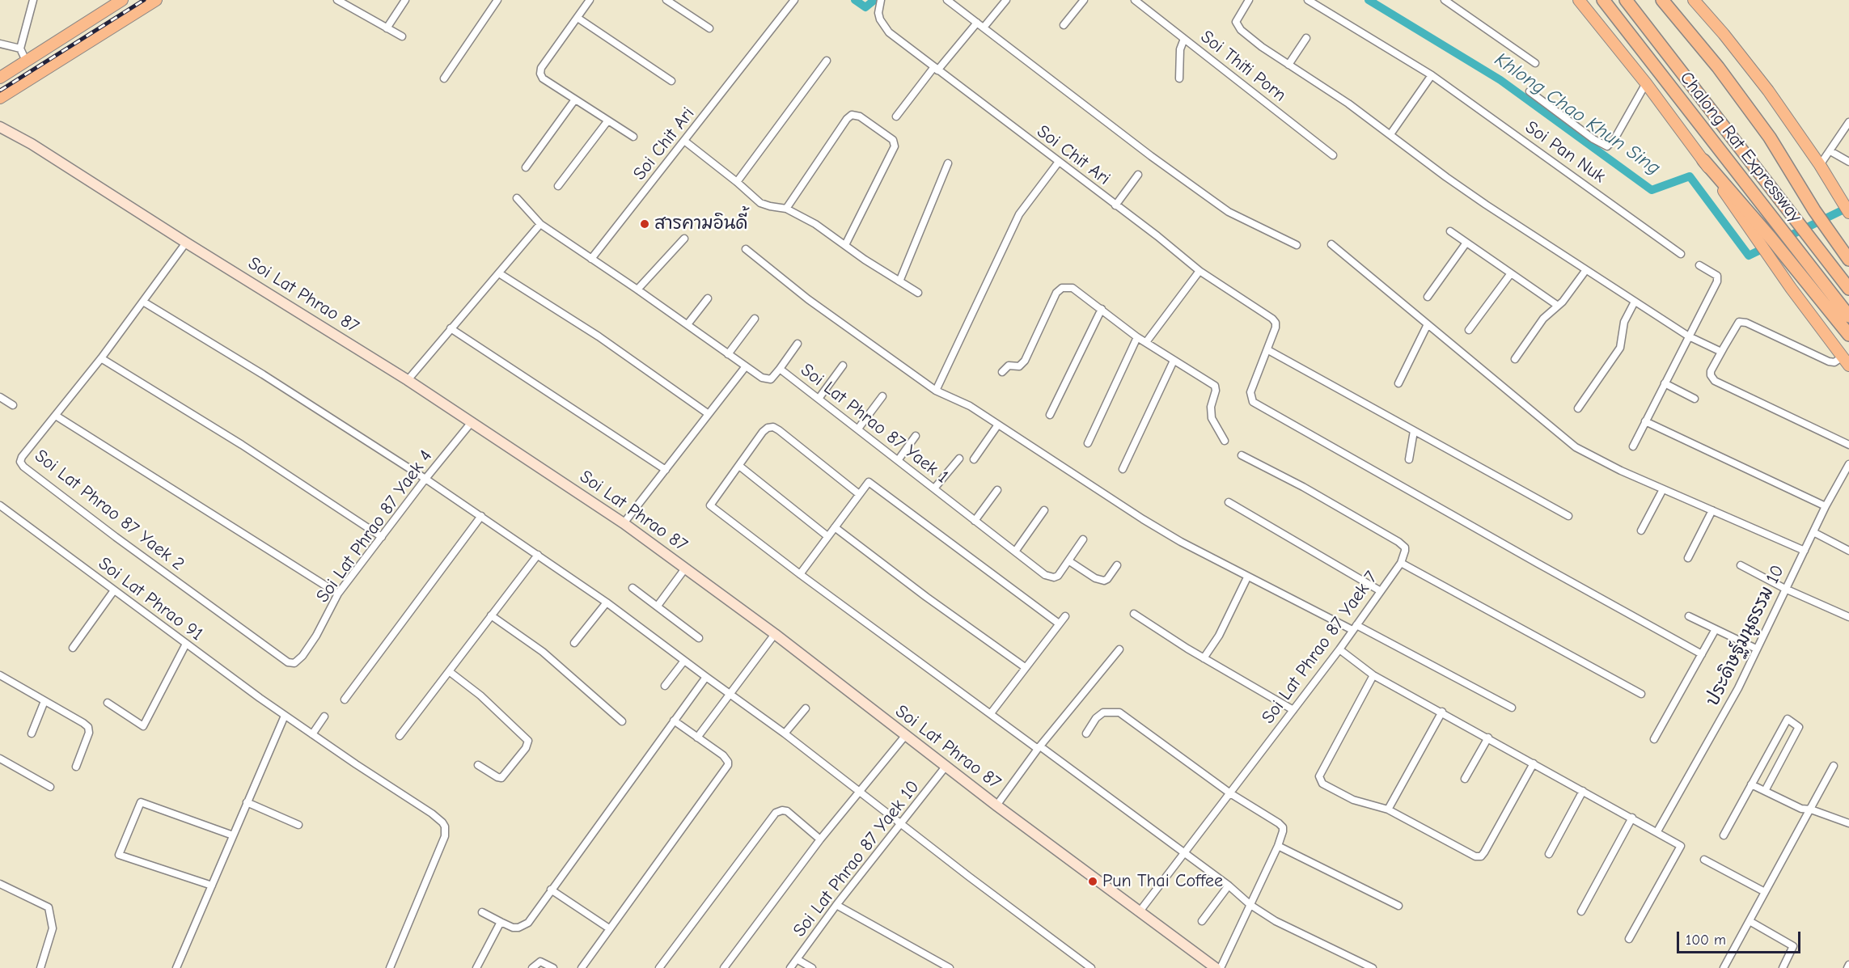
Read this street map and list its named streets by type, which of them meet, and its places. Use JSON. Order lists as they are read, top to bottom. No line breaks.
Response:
{"streets":{"highway":["Chalong Rat Expressway"],"street":["Soi Thiti Porn","Soi Chit Ari","Soi Pan Nuk","Soi Lat Phrao 87","Soi Lat Phrao 87 Yaek 1","Soi Lat Phrao 87 Yaek 2","Soi Lat Phrao 87 Yaek 4","Soi Lat Phrao 91","ประดิษฐ์มนูธรรม 10","Soi Lat Phrao 87 Yaek 7","Soi Lat Phrao 87 Yaek 10"]},"crossings":[["Soi Chit Ari","Soi Lat Phrao 87 Yaek 1"],["Soi Lat Phrao 87","Soi Lat Phrao 87 Yaek 2"],["Soi Lat Phrao 87","Soi Lat Phrao 87 Yaek 4"],["Soi Lat Phrao 87","Soi Lat Phrao 87 Yaek 7"],["Soi Lat Phrao 87","Soi Lat Phrao 87 Yaek 10"],["Soi Lat Phrao 87 Yaek 2","Soi Lat Phrao 87 Yaek 4"]],"water":["Khlong Chao Khun Sing"],"places":["สารคามอินดี้","Pun Thai Coffee"],"scale_bar":"100 m"}
